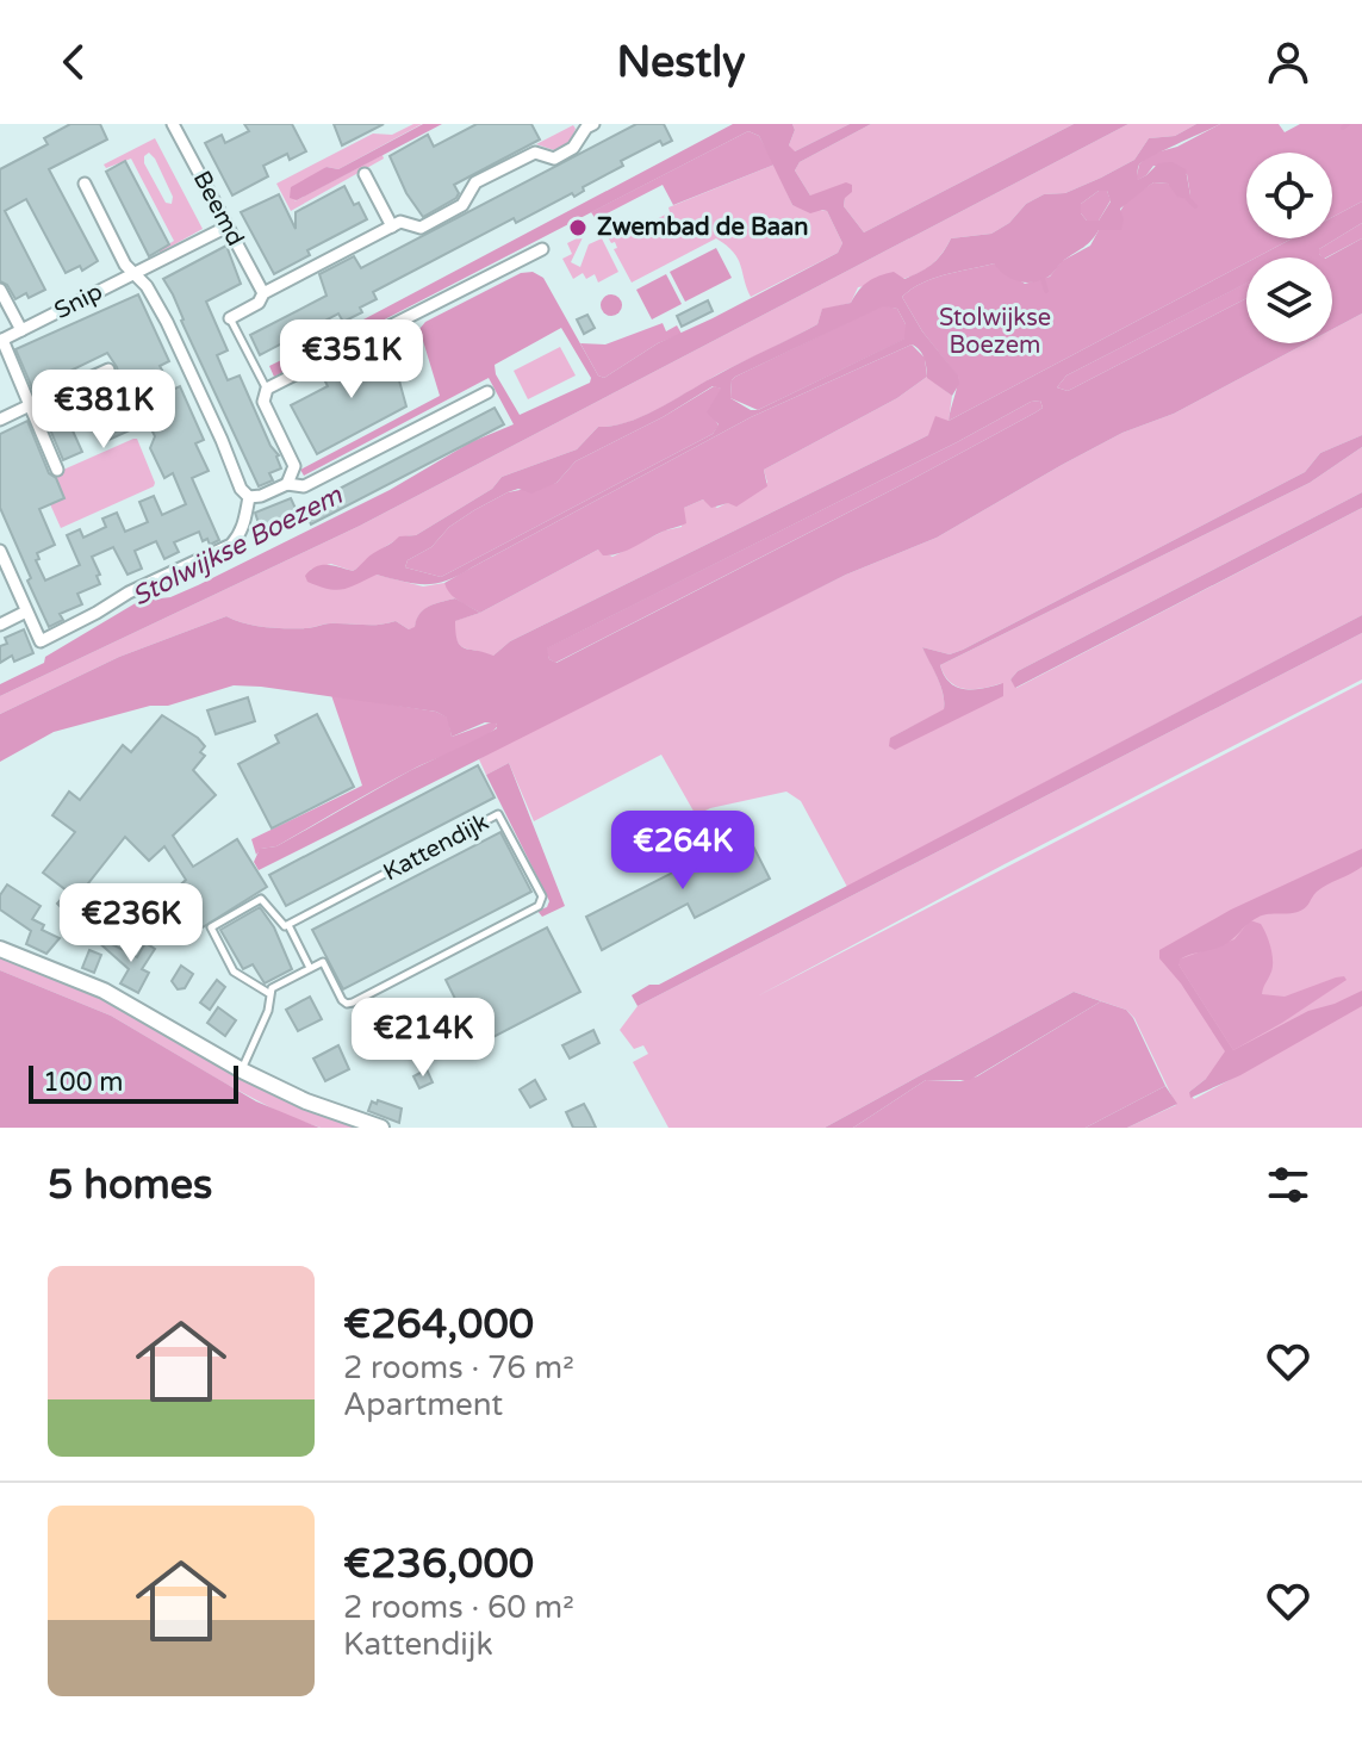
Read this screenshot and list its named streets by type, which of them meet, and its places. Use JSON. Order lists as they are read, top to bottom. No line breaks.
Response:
{"streets":{"street":["Beemd","Snip"],"lane":["Kattendijk"]},"crossings":[["Beemd","Snip"]],"water":["Stolwijkse Boezem"],"parks":["Stolwijkse Boezem"],"places":["Zwembad de Baan"],"scale_bar":"100 m","page":{"header":"Nestly","price":["€351K","€381K","€264K","€236K","€214K"],"scale":"100 m","heading":"5 homes","list":[{"name":"€264,000","note":"2 rooms · 76 m² · Apartment"},{"name":"€236,000","note":"2 rooms · 60 m² · Kattendijk"}]}}
